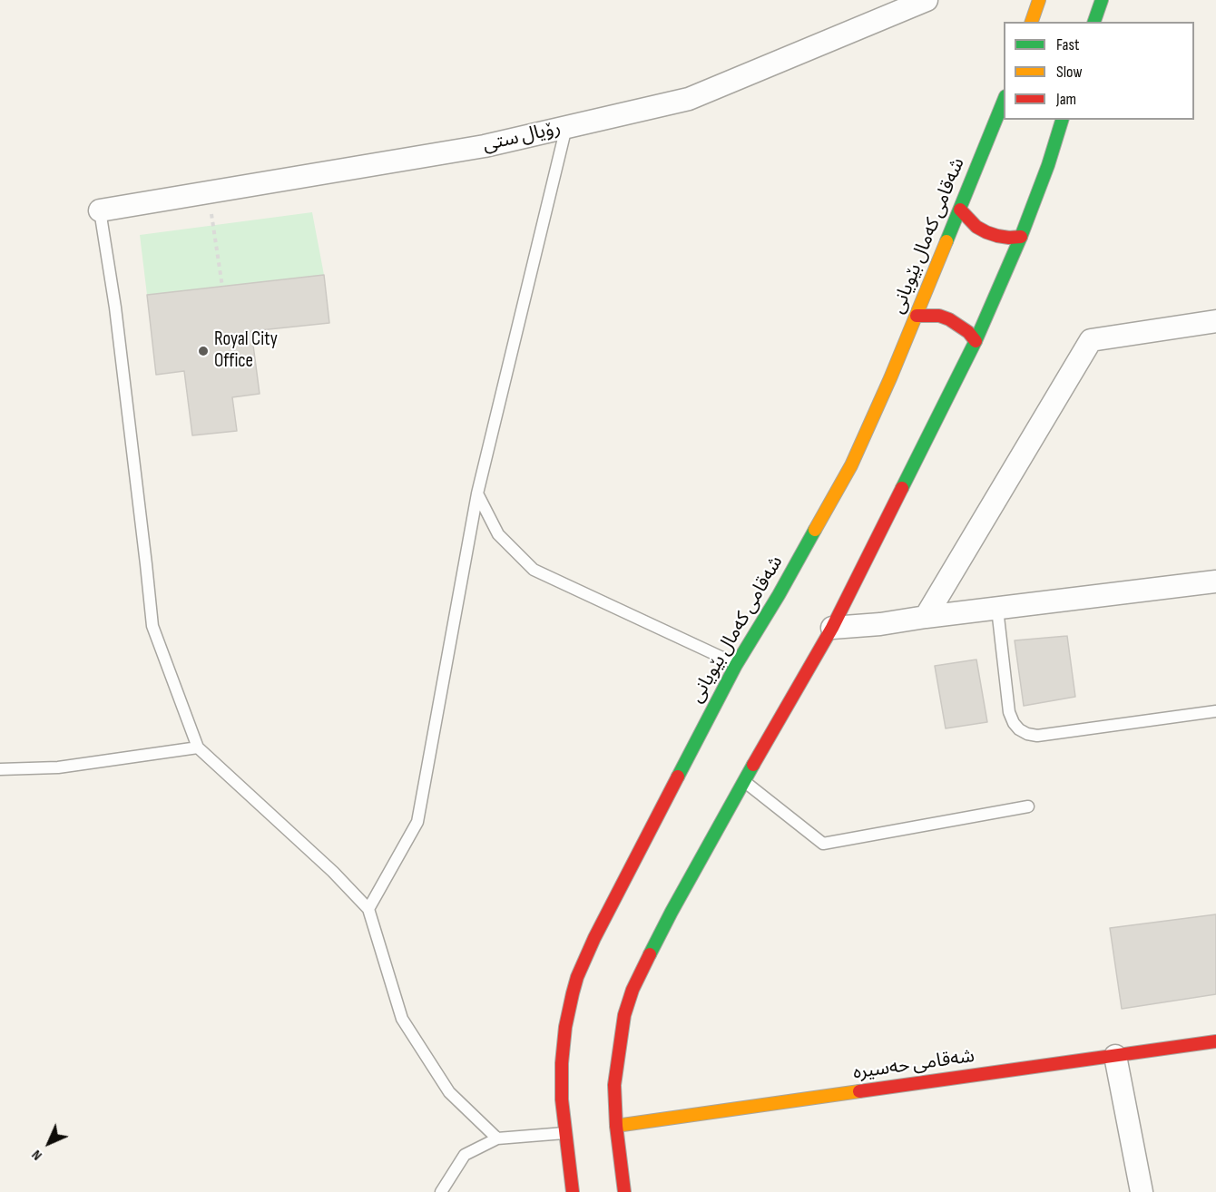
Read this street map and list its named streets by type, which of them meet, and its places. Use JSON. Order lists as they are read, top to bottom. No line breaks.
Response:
{"streets":{"main road":["شەقامی کەمال بێویانی","شەقامی حەسیرە"],"street":["رۆیال ستی"]},"places":["Royal City Office"],"legend":["Fast","Slow","Jam"],"north":"bottom left"}
